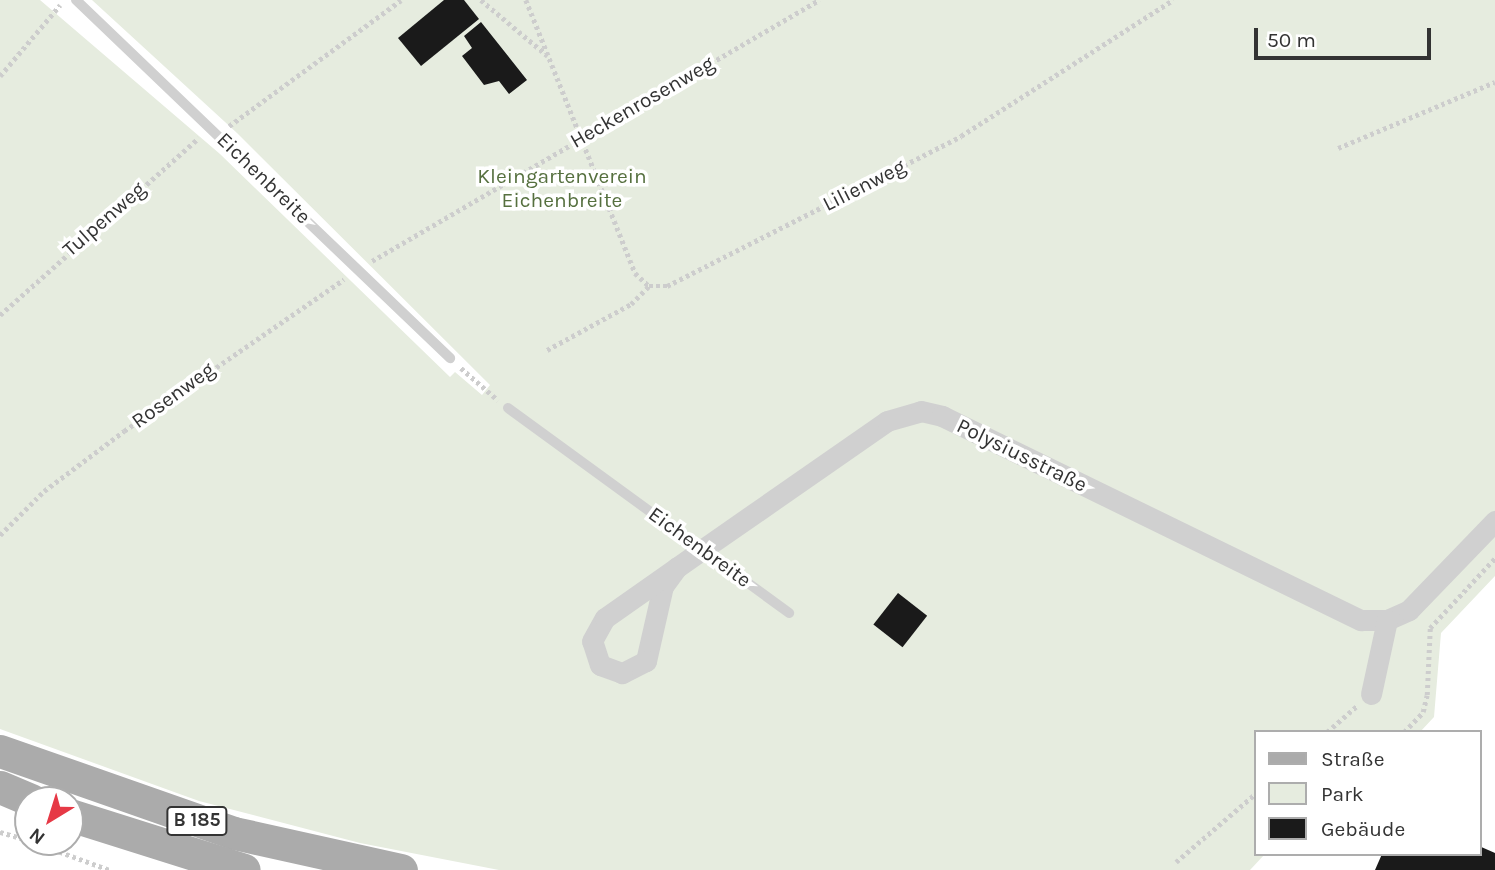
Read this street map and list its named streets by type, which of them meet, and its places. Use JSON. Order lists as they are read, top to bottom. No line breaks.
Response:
{"streets":{"main road":["B 185"],"street":["Polysiusstraße"],"lane":["Eichenbreite"],"path":["Heckenrosenweg","Lilienweg","Tulpenweg","Rosenweg"]},"crossings":[["Heckenrosenweg","Eichenbreite"],["Heckenrosenweg","Rosenweg"],["Eichenbreite","Tulpenweg"],["Eichenbreite","Rosenweg"],["Eichenbreite","Polysiusstraße"]],"parks":["Kleingartenverein Eichenbreite"],"legend":["Straße","Park","Gebäude"],"scale_bar":"50 m","north":"bottom left"}
